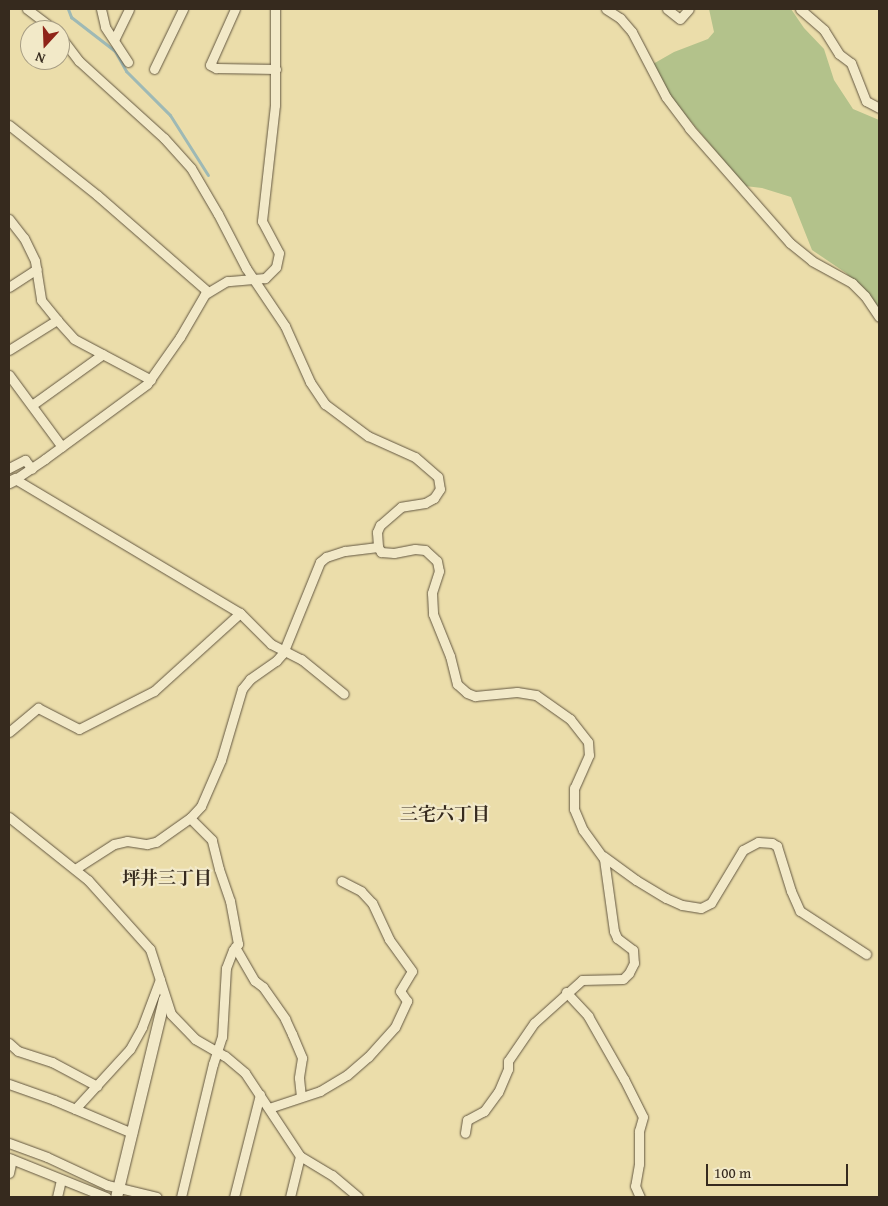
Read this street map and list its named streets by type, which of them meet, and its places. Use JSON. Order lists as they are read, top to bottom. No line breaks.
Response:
{"districts":["三宅六丁目","坪井三丁目"],"scale_bar":"100 m","north":"bottom"}
